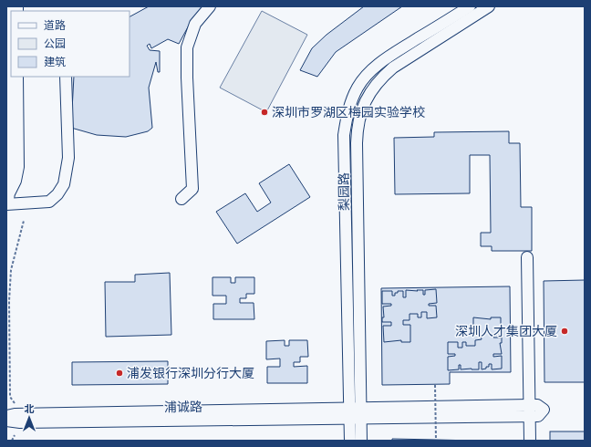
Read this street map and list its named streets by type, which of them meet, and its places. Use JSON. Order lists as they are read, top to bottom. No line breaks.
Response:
{"streets":{"street":["梨园路","浦诚路"]},"crossings":[["梨园路","浦诚路"]],"places":["深圳市罗湖区梅园实验学校","深圳人才集团大厦","浦发银行深圳分行大厦"],"legend":["道路","公园","建筑"],"north":"top"}
